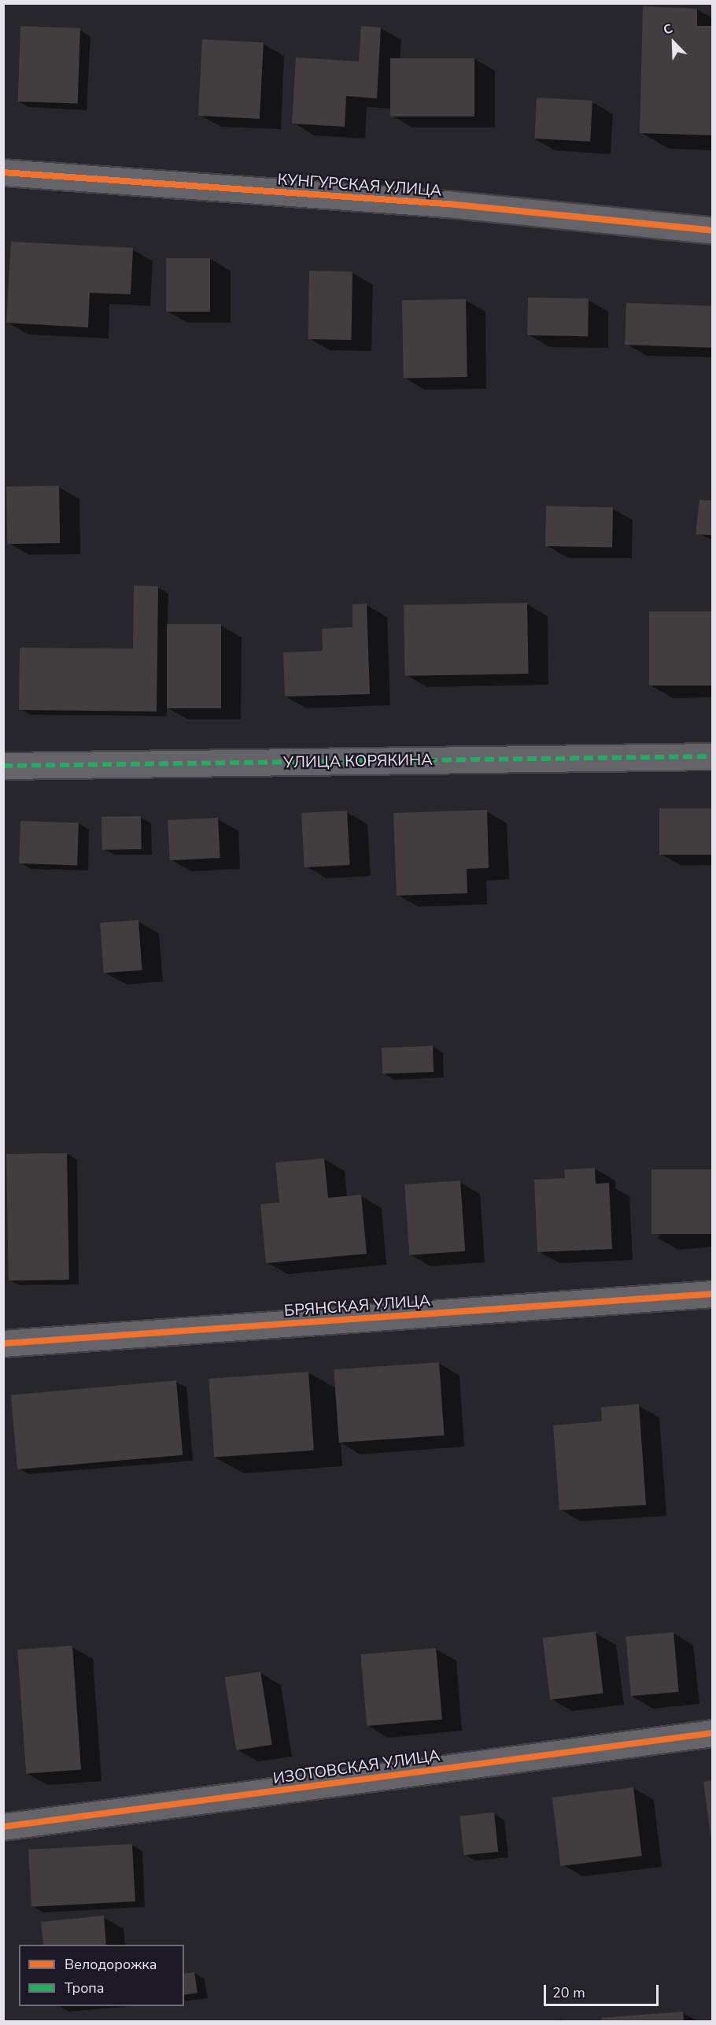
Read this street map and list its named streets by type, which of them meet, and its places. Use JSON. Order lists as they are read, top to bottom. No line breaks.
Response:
{"streets":{"street":["КУНГУРСКАЯ УЛИЦА","УЛИЦА КОРЯКИНА","БРЯНСКАЯ УЛИЦА","ИЗОТОВСКАЯ УЛИЦА"]},"legend":["Велодорожка","Тропа"],"scale_bar":"20 m","north":"top left"}
